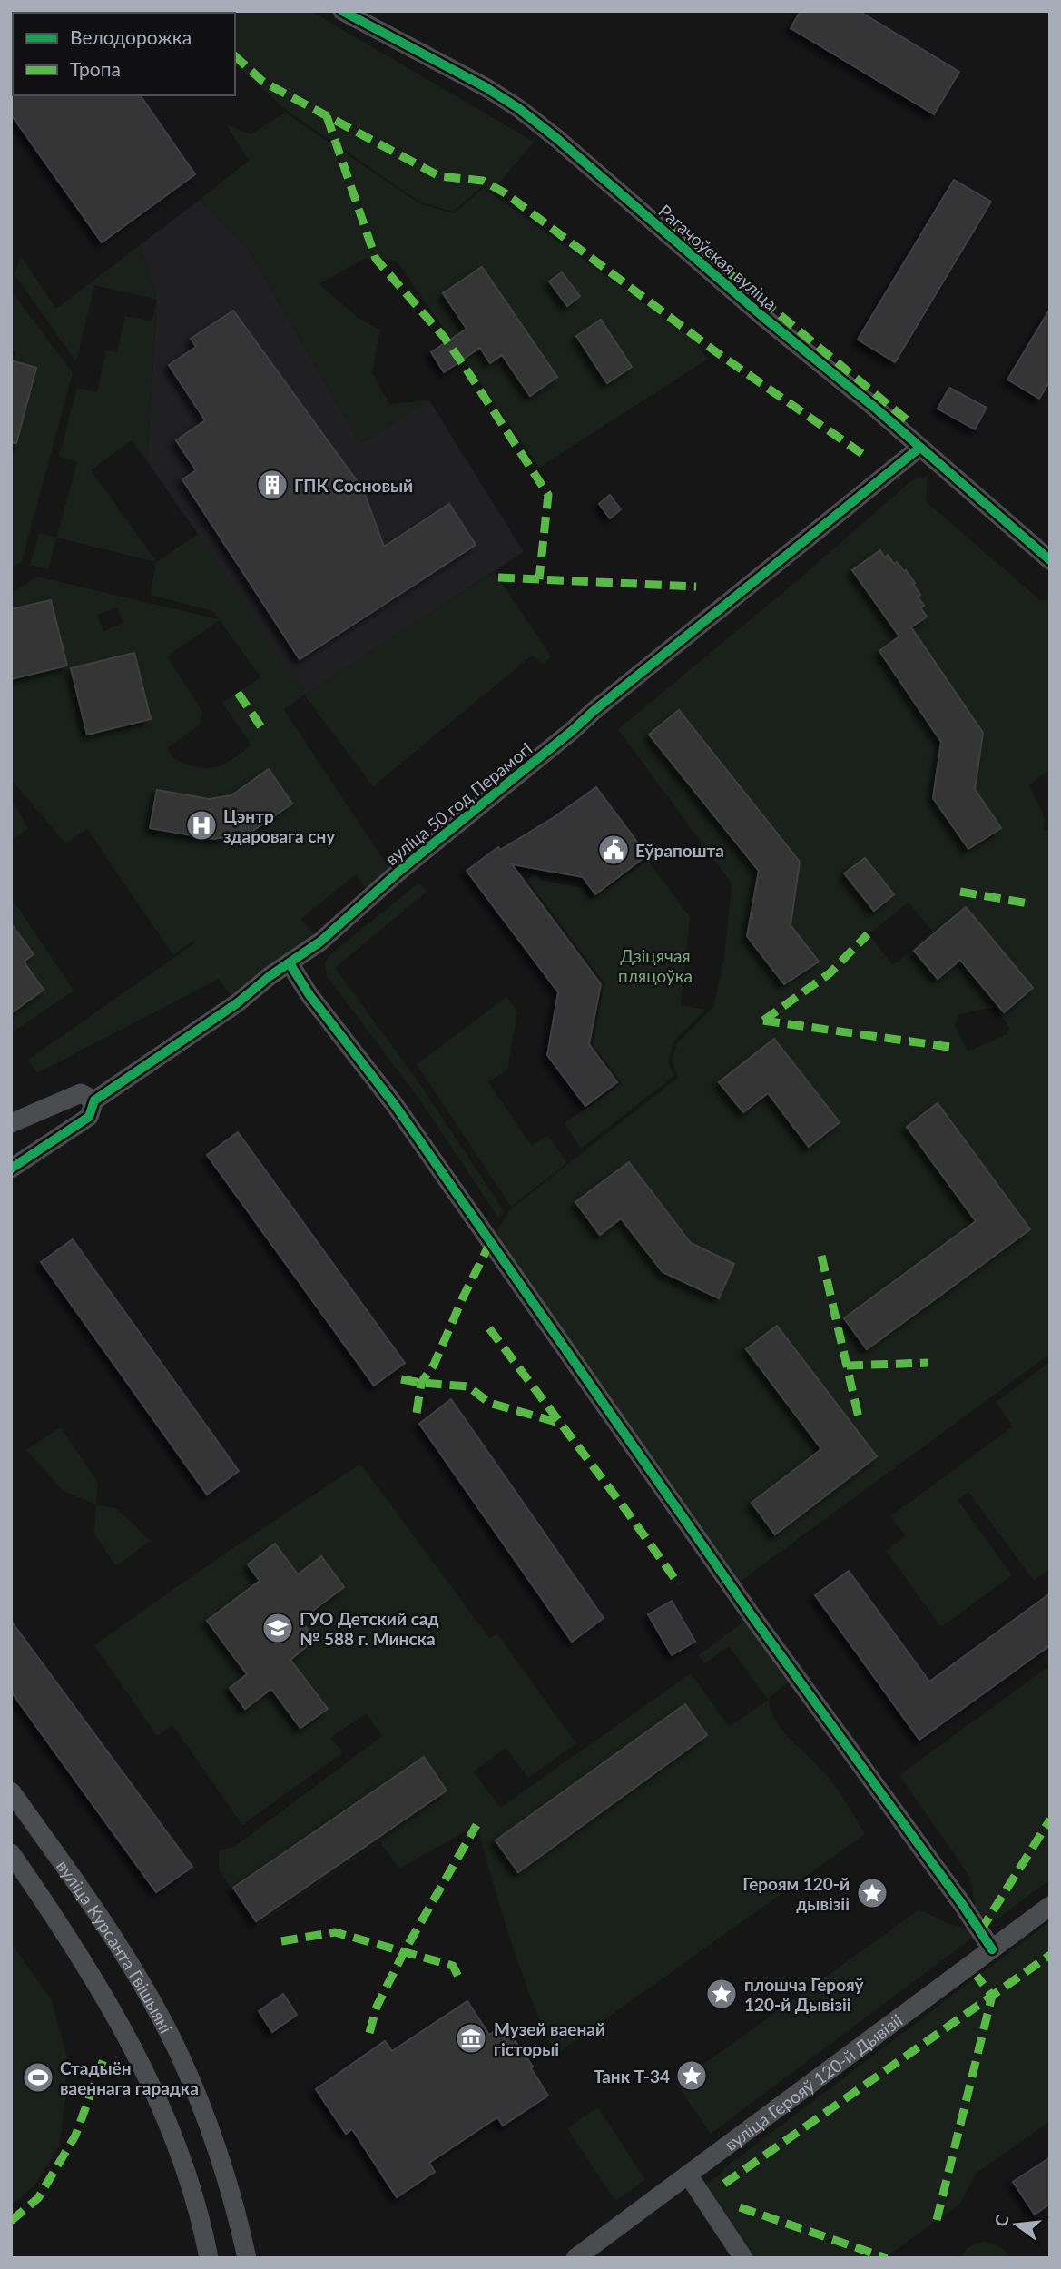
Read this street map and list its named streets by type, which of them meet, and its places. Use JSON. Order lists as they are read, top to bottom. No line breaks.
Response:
{"streets":{"street":["Рагачоўская вуліца","вуліца 50 год Перамогі","вуліца Курсанта Гвішыяні","вуліца Герояў 120-й Дывізіі"]},"crossings":[["Рагачоўская вуліца","вуліца 50 год Перамогі"]],"parks":["Дзіцячая пляцоўка"],"places":{"building":["ГПК Сосновый"],"hospital":["Цэнтр здаровага сну"],"public building":["Еўрапошта"],"school or university":["ГУО Детский сад № 588 г. Минска"],"place":["Героям 120-й дывізіі","плошча Герояў 120-й Дывізіі","Танк Т-34"],"museum":["Музей ваенай гісторыі"],"sports":["Стадыён ваеннага гарадка"]},"legend":["Велодорожка","Тропа"],"north":"left"}
